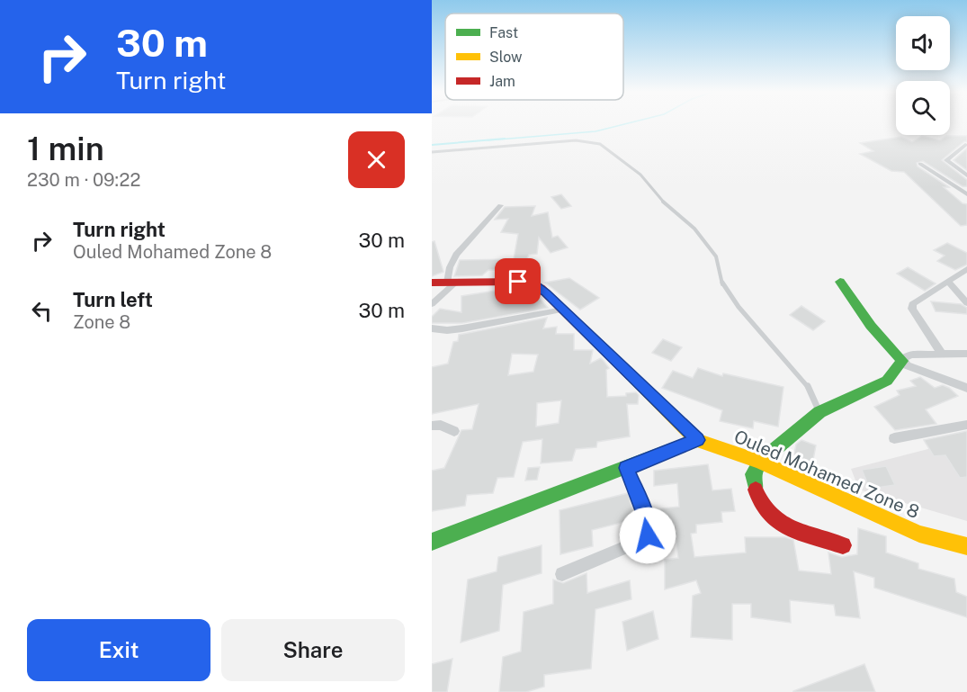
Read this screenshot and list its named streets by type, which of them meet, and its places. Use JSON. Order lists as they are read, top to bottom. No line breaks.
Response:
{"streets":{"main road":["Ouled Mohamed Zone 8"]},"legend":["Fast","Slow","Jam"],"page":{"turn":["30 m","Turn right"],"heading":["1 min","230 m · 09:22"],"list":[{"name":"Turn right","note":"Ouled Mohamed Zone 8","value":"30 m"},{"name":"Turn left","note":"Zone 8","value":"30 m"}],"buttons":["Exit","Share"]}}
